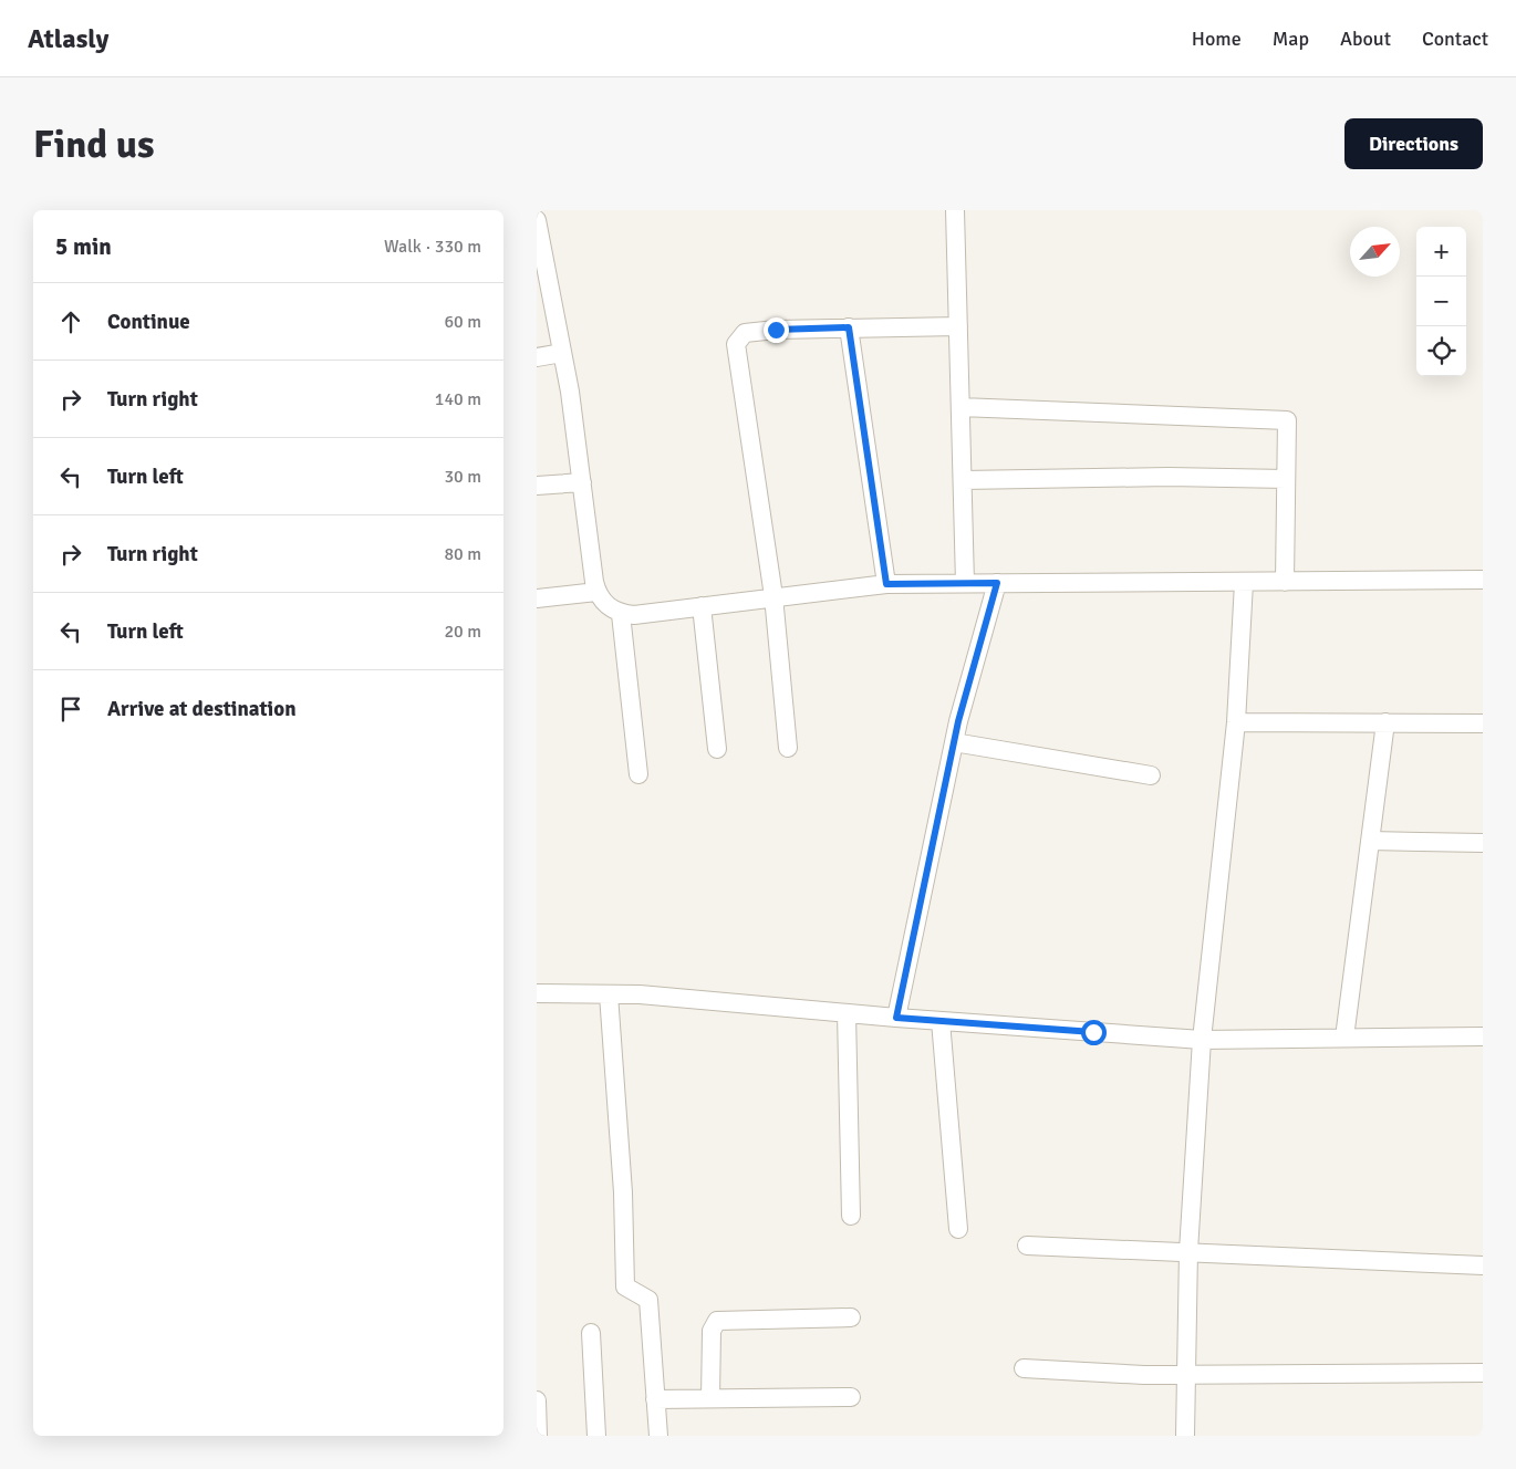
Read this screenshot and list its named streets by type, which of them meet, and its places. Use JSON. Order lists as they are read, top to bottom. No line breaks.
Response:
{"north":"top right","page":{"header":"Atlasly","nav":["Home","Map","About","Contact"],"buttons":"Directions","title":"Find us","heading":["5 min","Walk · 330 m"],"map_buttons":["+","−"],"list":[["Continue","60 m"],["Turn right","140 m"],["Turn left","30 m"],["Turn right","80 m"],["Turn left","20 m"],"Arrive at destination"]}}
